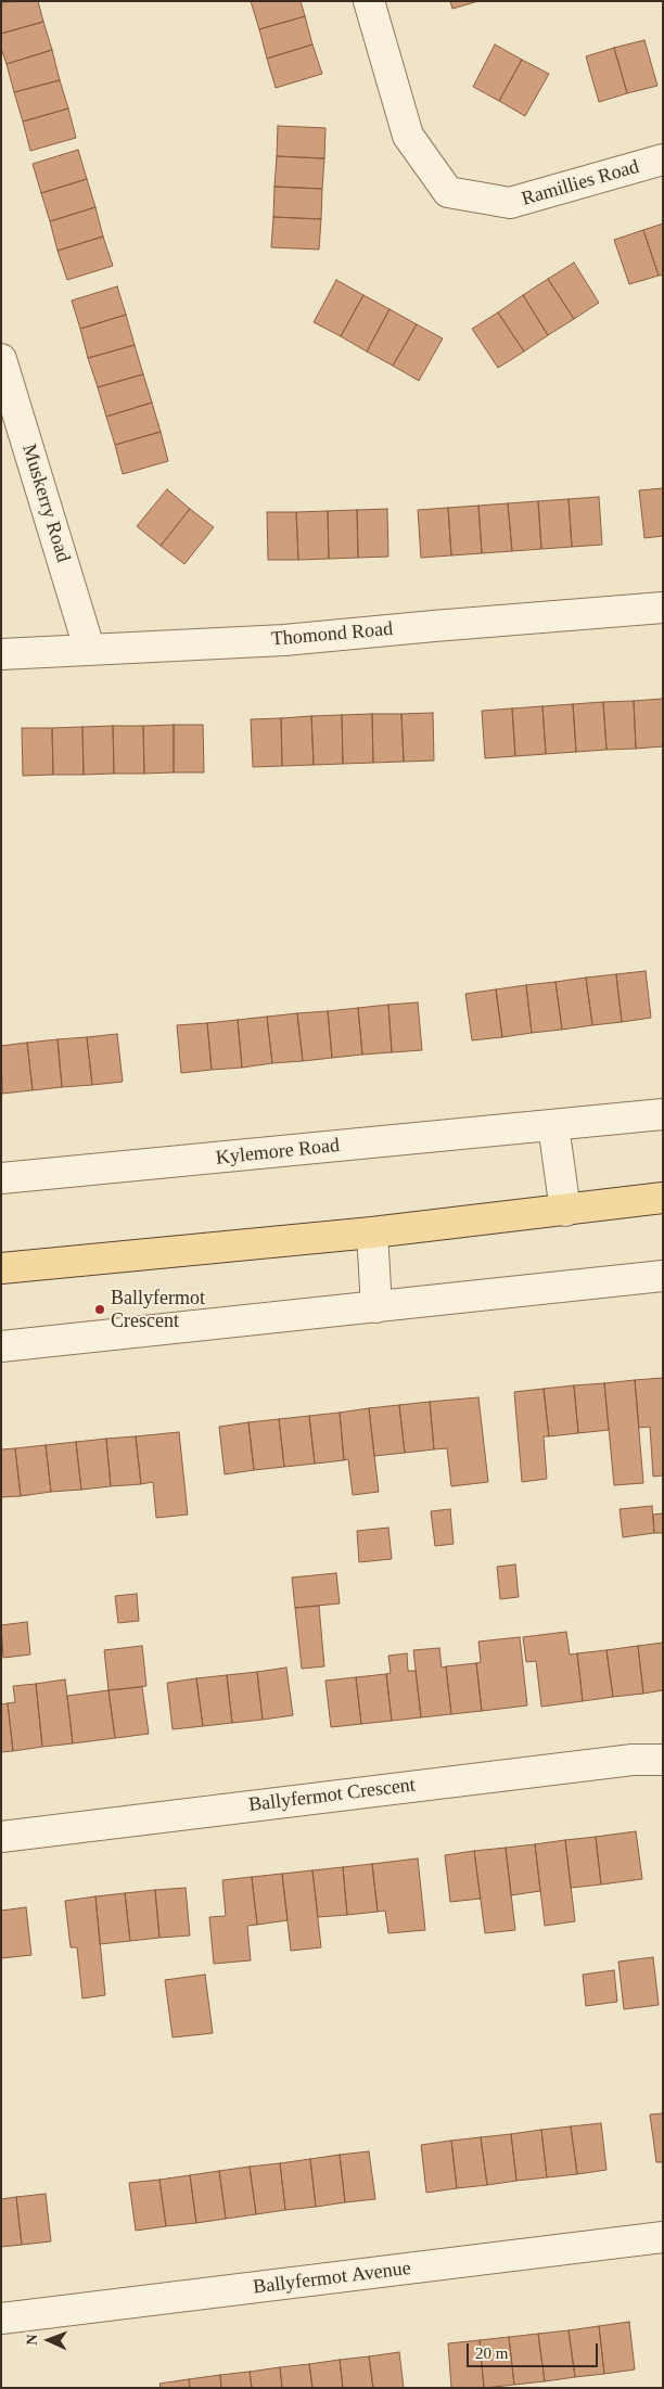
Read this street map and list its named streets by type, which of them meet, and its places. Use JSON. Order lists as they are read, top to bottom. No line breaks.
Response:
{"streets":{"street":["Ramillies Road","Muskerry Road","Thomond Road","Kylemore Road","Ballyfermot Crescent","Ballyfermot Avenue"]},"crossings":[["Muskerry Road","Thomond Road"]],"places":["Ballyfermot Crescent"],"scale_bar":"20 m","north":"left"}
